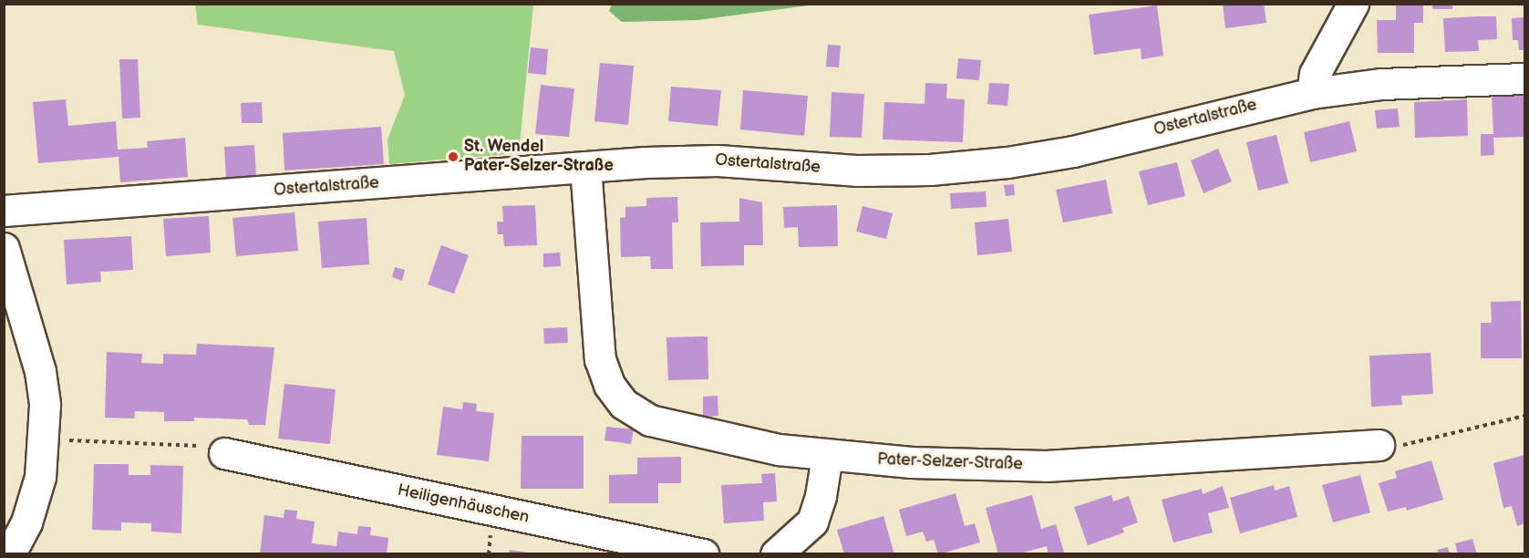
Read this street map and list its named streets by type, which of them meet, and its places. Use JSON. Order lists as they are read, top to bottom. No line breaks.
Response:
{"streets":{"street":["Ostertalstraße","Pater-Selzer-Straße","Heiligenhäuschen"]},"crossings":[["Ostertalstraße","Pater-Selzer-Straße"]],"places":["St. Wendel Pater-Selzer-Straße"]}
